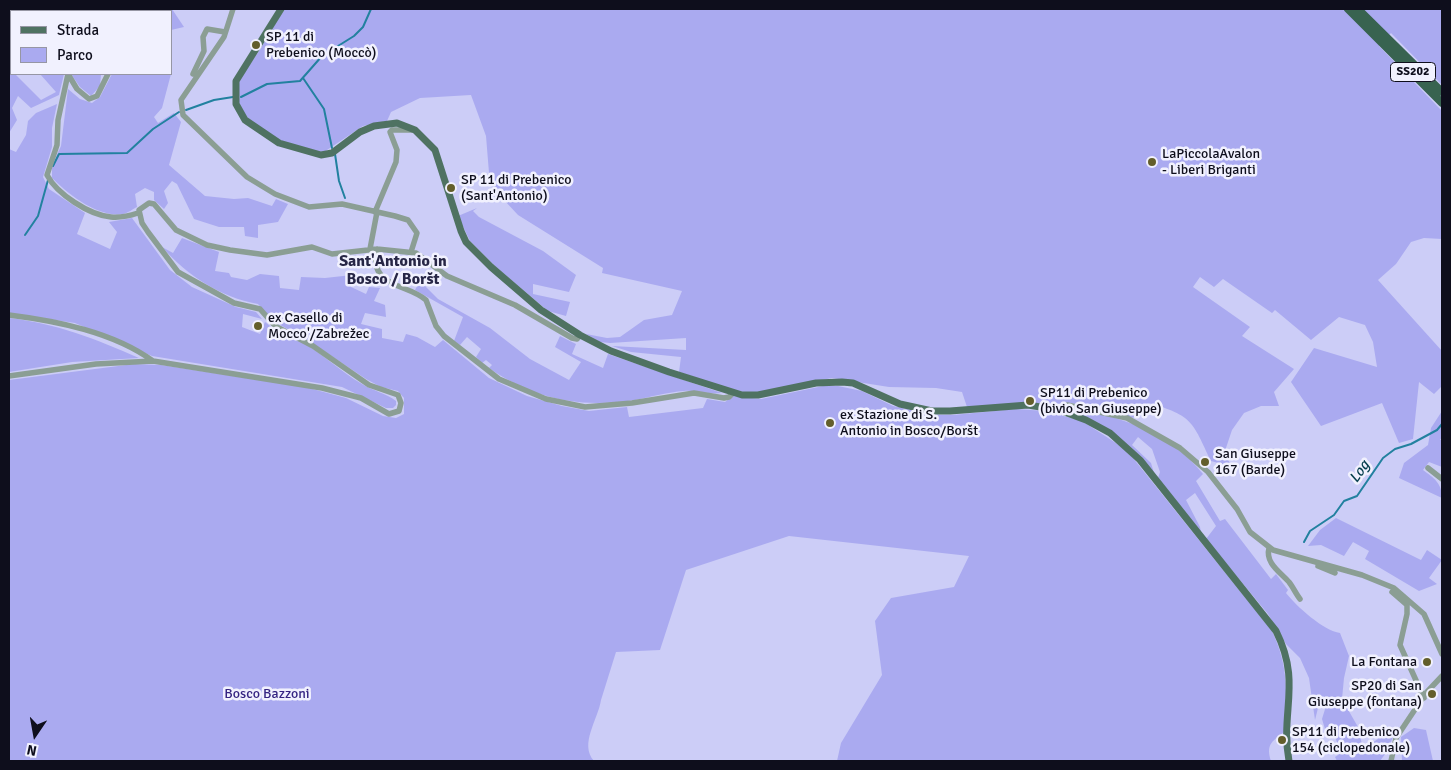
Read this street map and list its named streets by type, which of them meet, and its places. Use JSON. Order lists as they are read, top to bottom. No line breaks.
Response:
{"streets":{"highway":["SS202"]},"districts":["Sant'Antonio in Bosco / Boršt"],"water":["Log"],"parks":["Bosco Bazzoni"],"places":["SP 11 di Prebenico (Moccò)","LaPiccolaAvalon - Liberi Briganti","SP 11 di Prebenico (Sant'Antonio)","ex Casello di Mocco'/Zabrežec","SP11 di Prebenico (bivio San Giuseppe)","ex Stazione di S. Antonio in Bosco/Boršt","San Giuseppe 167 (Barde)","La Fontana","SP20 di San Giuseppe (fontana)","SP11 di Prebenico 154 (ciclopedonale)"],"legend":["Strada","Parco"],"north":"bottom"}
